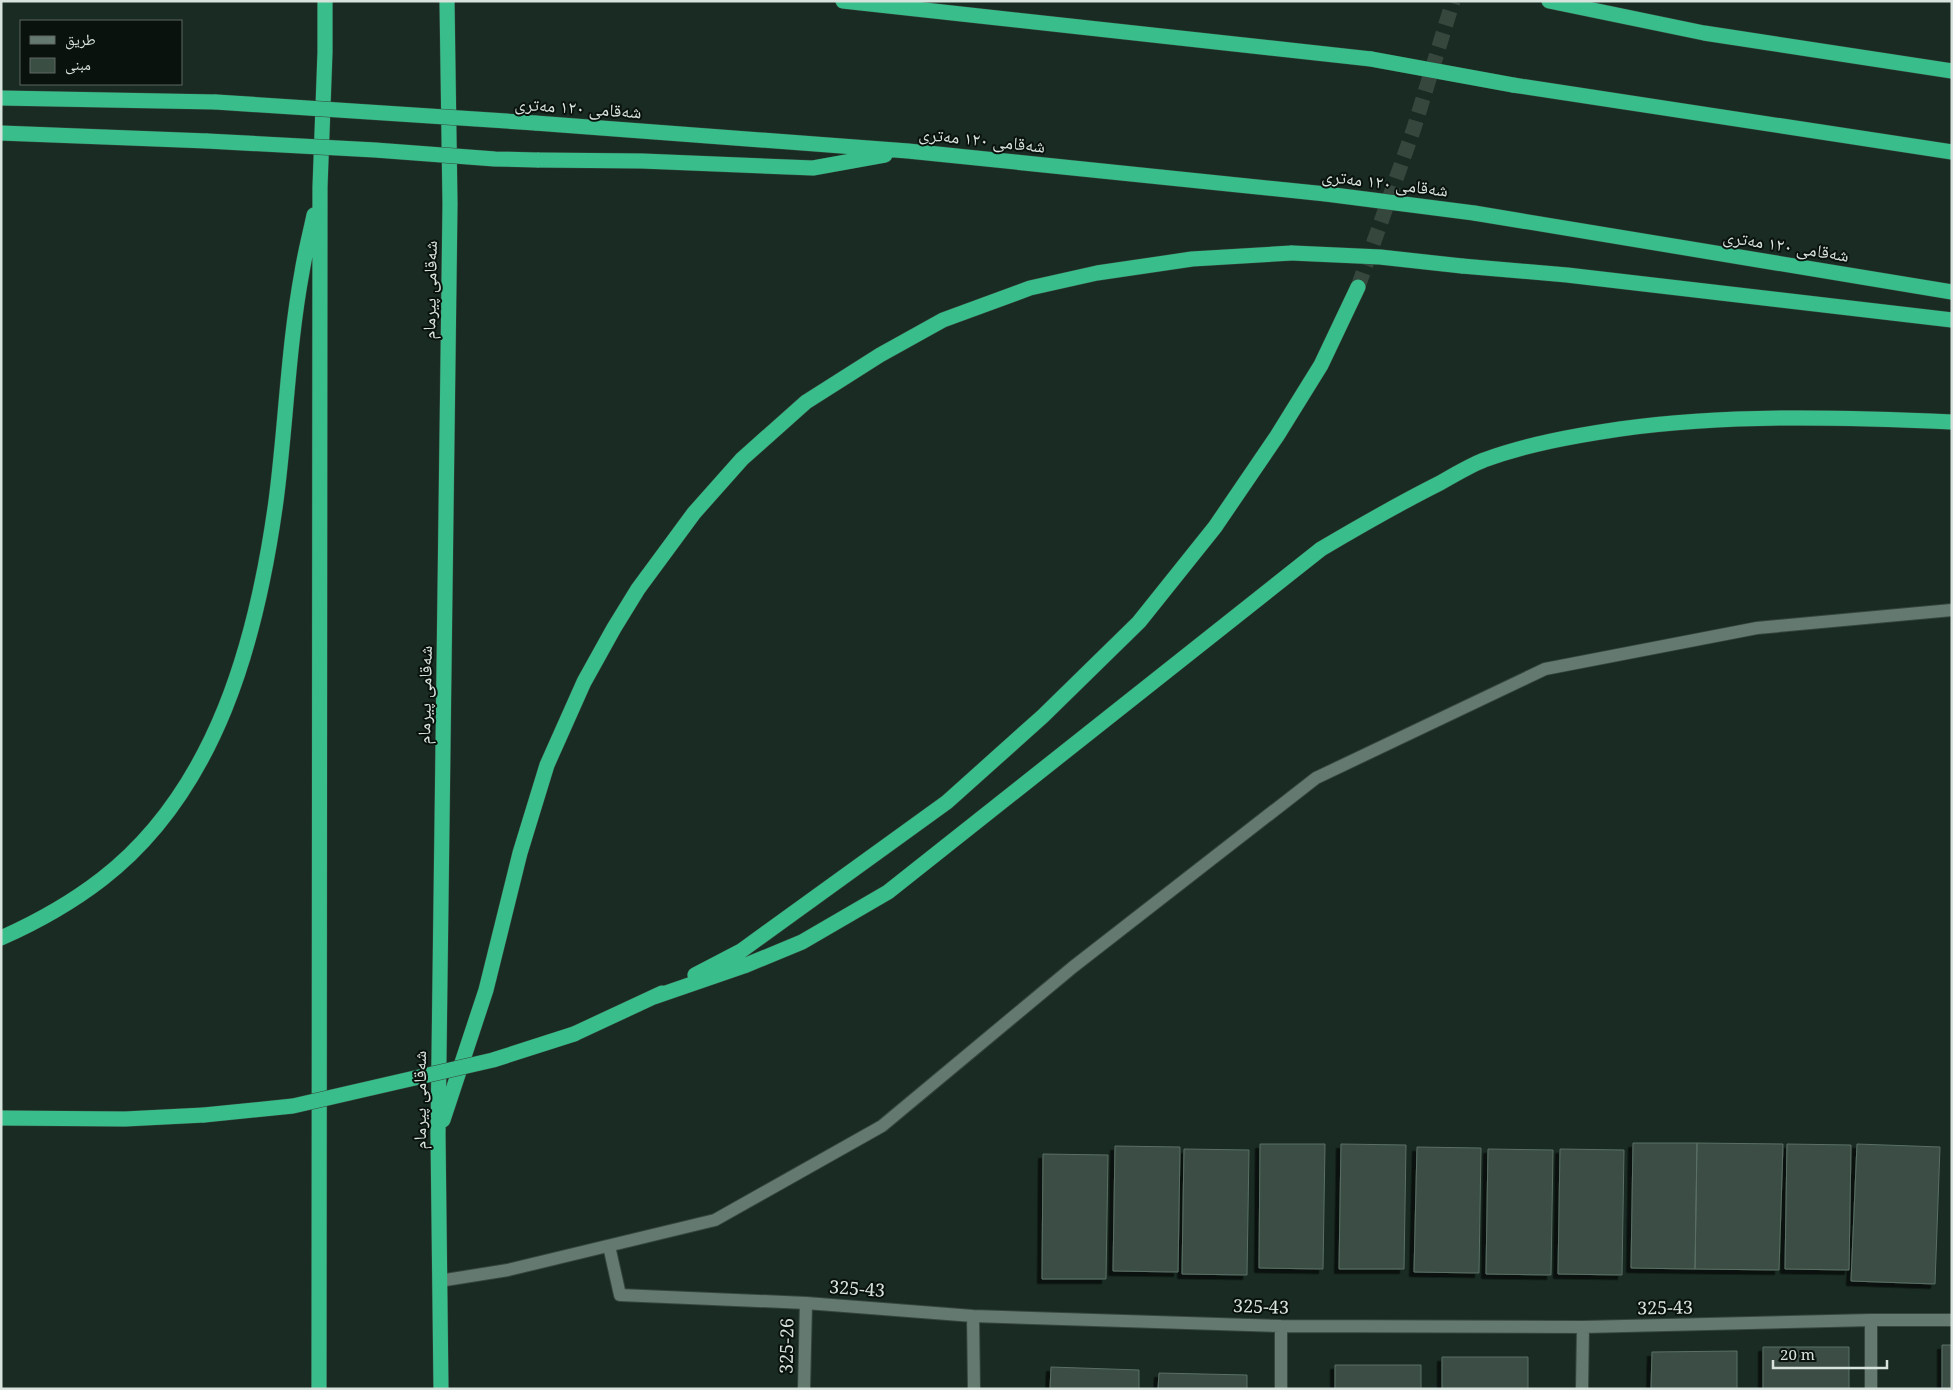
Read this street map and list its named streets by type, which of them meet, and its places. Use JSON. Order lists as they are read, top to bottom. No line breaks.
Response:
{"streets":{"highway":["شەقامی ١٢٠ مەتری","شەقامی پیرمام"],"street":["325-43","325-26"]},"crossings":[["325-43","325-26"]],"legend":["طريق","مبنى"],"scale_bar":"20 m"}
